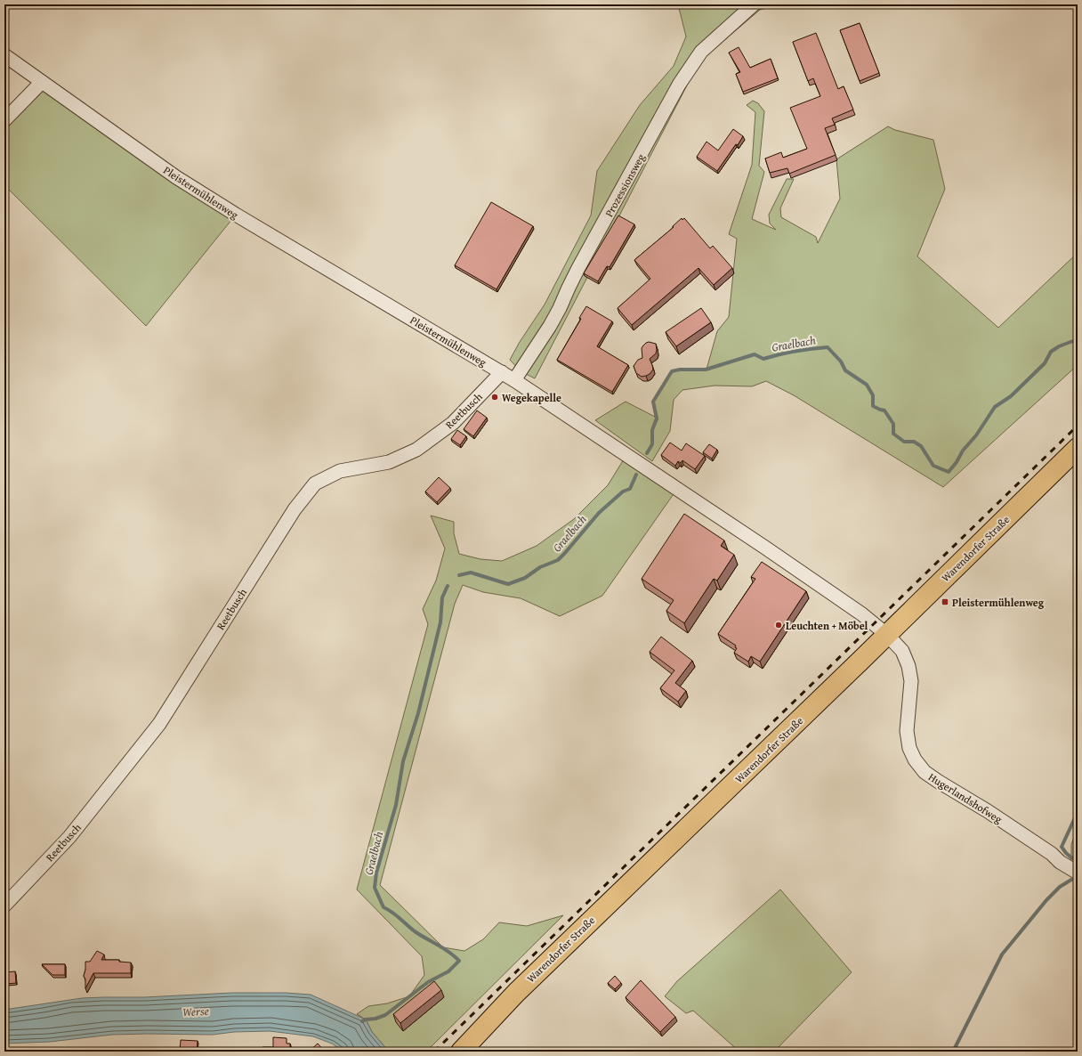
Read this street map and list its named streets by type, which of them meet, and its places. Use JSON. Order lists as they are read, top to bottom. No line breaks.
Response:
{"streets":{"main road":["Warendorfer Straße"],"street":["Prozessionsweg","Pleistermühlenweg","Reetbusch","Hugerlandshofweg"]},"crossings":[["Prozessionsweg","Pleistermühlenweg"],["Pleistermühlenweg","Reetbusch"],["Pleistermühlenweg","Warendorfer Straße"],["Pleistermühlenweg","Hugerlandshofweg"],["Warendorfer Straße","Hugerlandshofweg"]],"water":["Graelbach","Werse"],"places":{"other":["Wegekapelle","Leuchten + Möbel"],"transit":["Pleistermühlenweg"]}}
